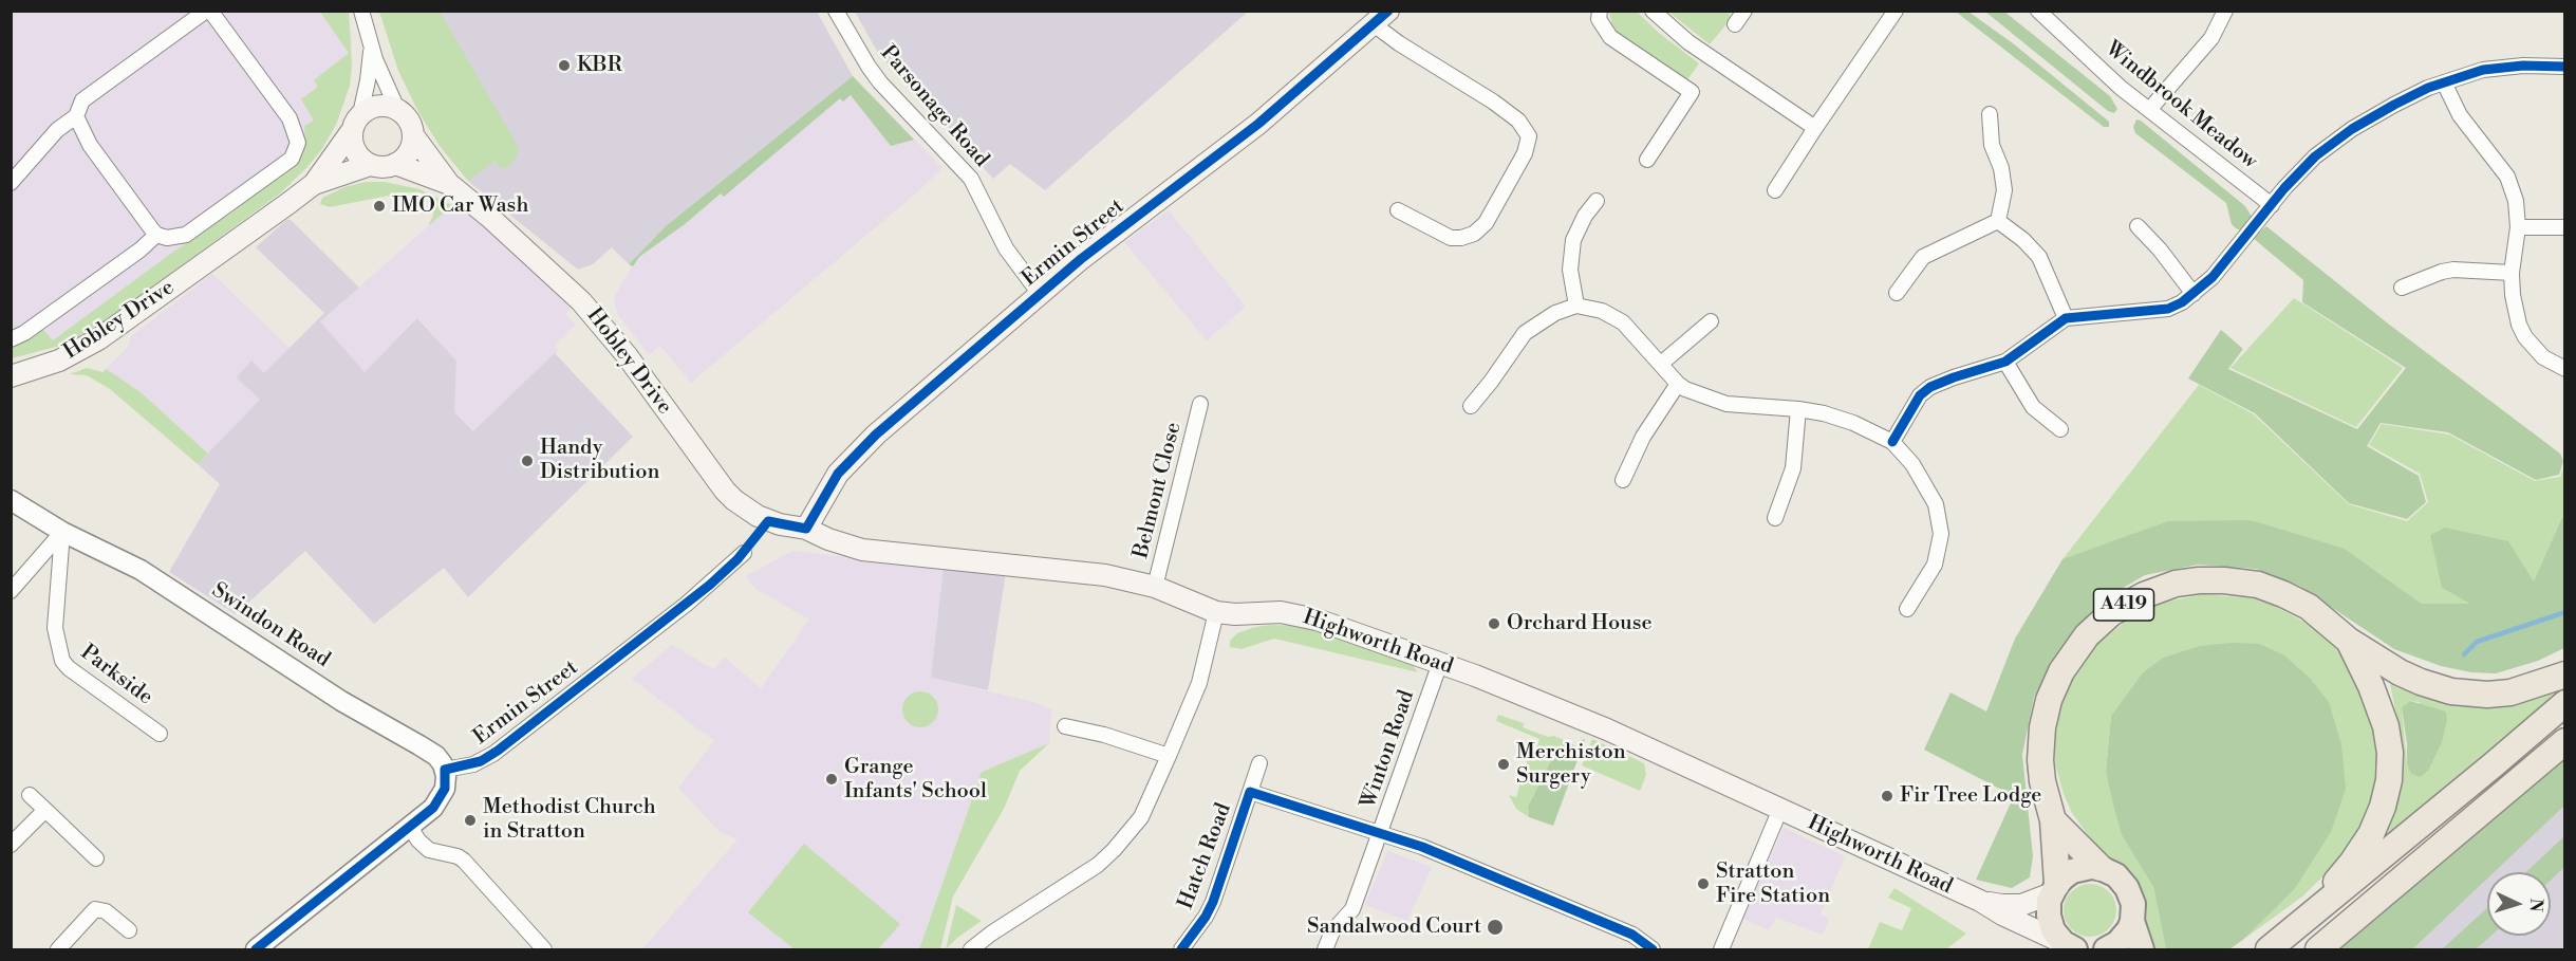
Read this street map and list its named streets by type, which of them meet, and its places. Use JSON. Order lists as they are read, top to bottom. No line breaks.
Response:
{"streets":{"highway":["A419"],"main road":["Ermin Street","Hobley Drive","Highworth Road"],"street":["Windbrook Meadow","Parsonage Road","Belmont Close","Swindon Road","Parkside","Winton Road","Hatch Road"]},"crossings":[["Parsonage Road","Ermin Street"],["Ermin Street","Hobley Drive"],["Ermin Street","Swindon Road"],["Ermin Street","Highworth Road"],["Hobley Drive","Highworth Road"],["Belmont Close","Highworth Road"],["A419","Highworth Road"],["Swindon Road","Parkside"],["Highworth Road","Winton Road"],["Winton Road","Hatch Road"]],"places":["KBR","IMO Car Wash","Handy Distribution","Orchard House","Merchiston Surgery","Grange Infants' School","Fir Tree Lodge","Methodist Church in Stratton","Stratton Fire Station","Sandalwood Court"],"north":"right"}
